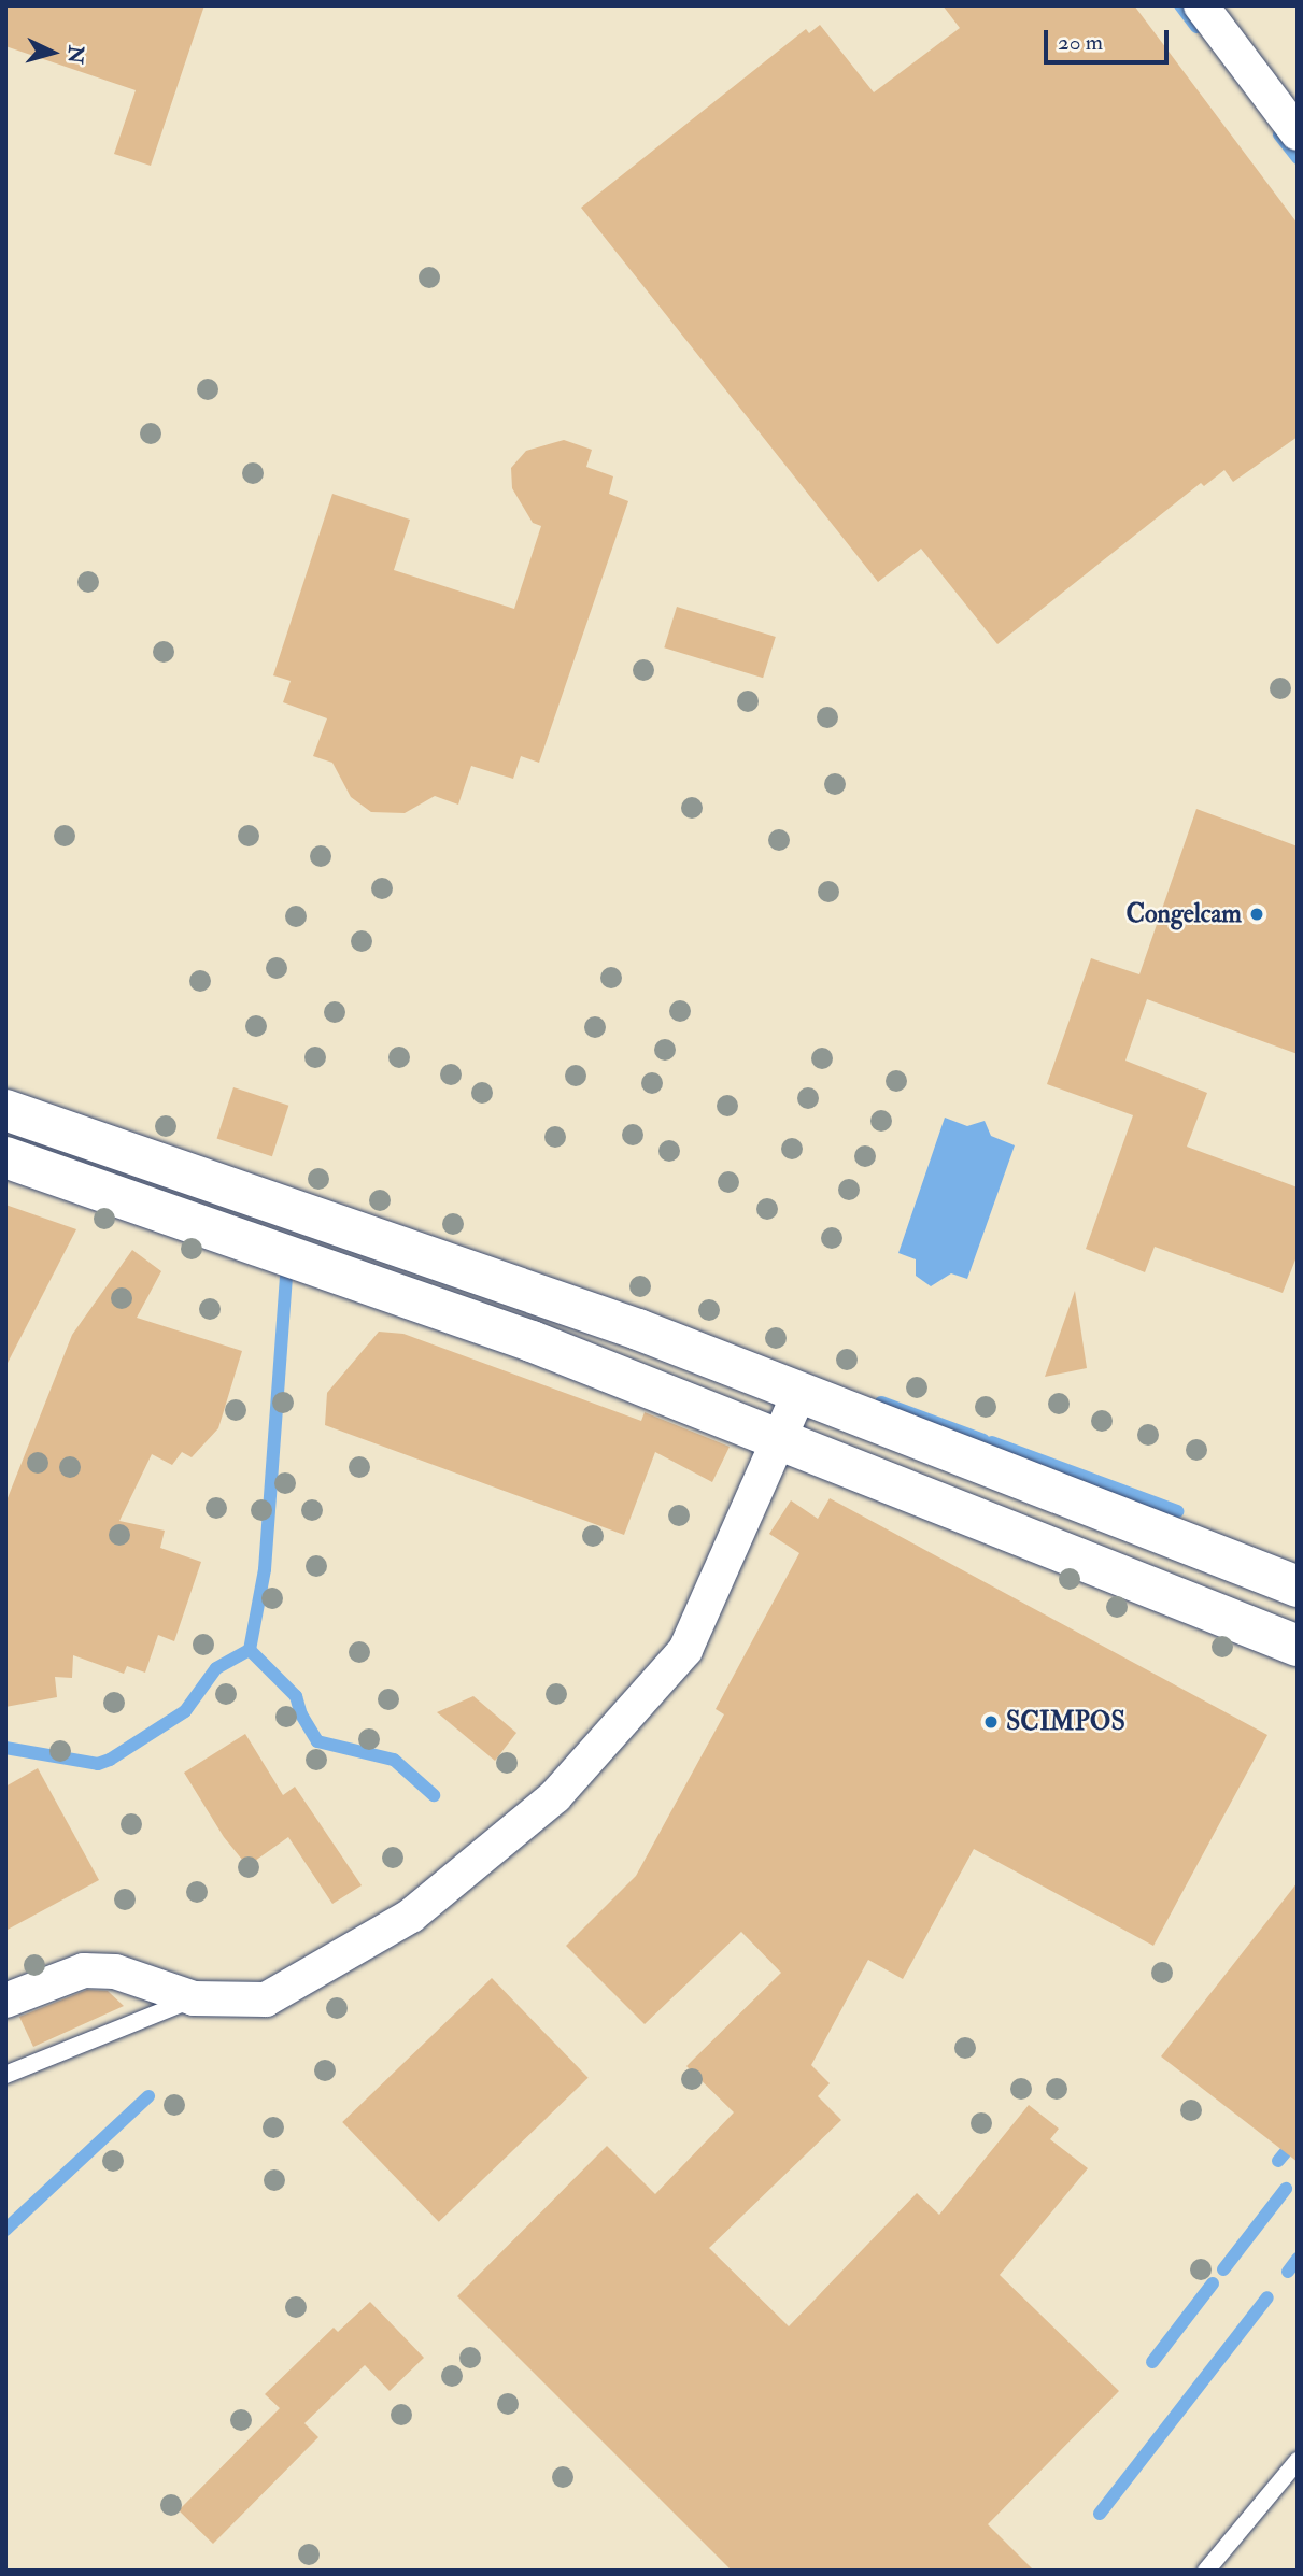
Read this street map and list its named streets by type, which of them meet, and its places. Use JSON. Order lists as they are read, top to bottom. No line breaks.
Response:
{"places":["Congelcam","SCIMPOS"],"scale_bar":"20 m","north":"right"}
